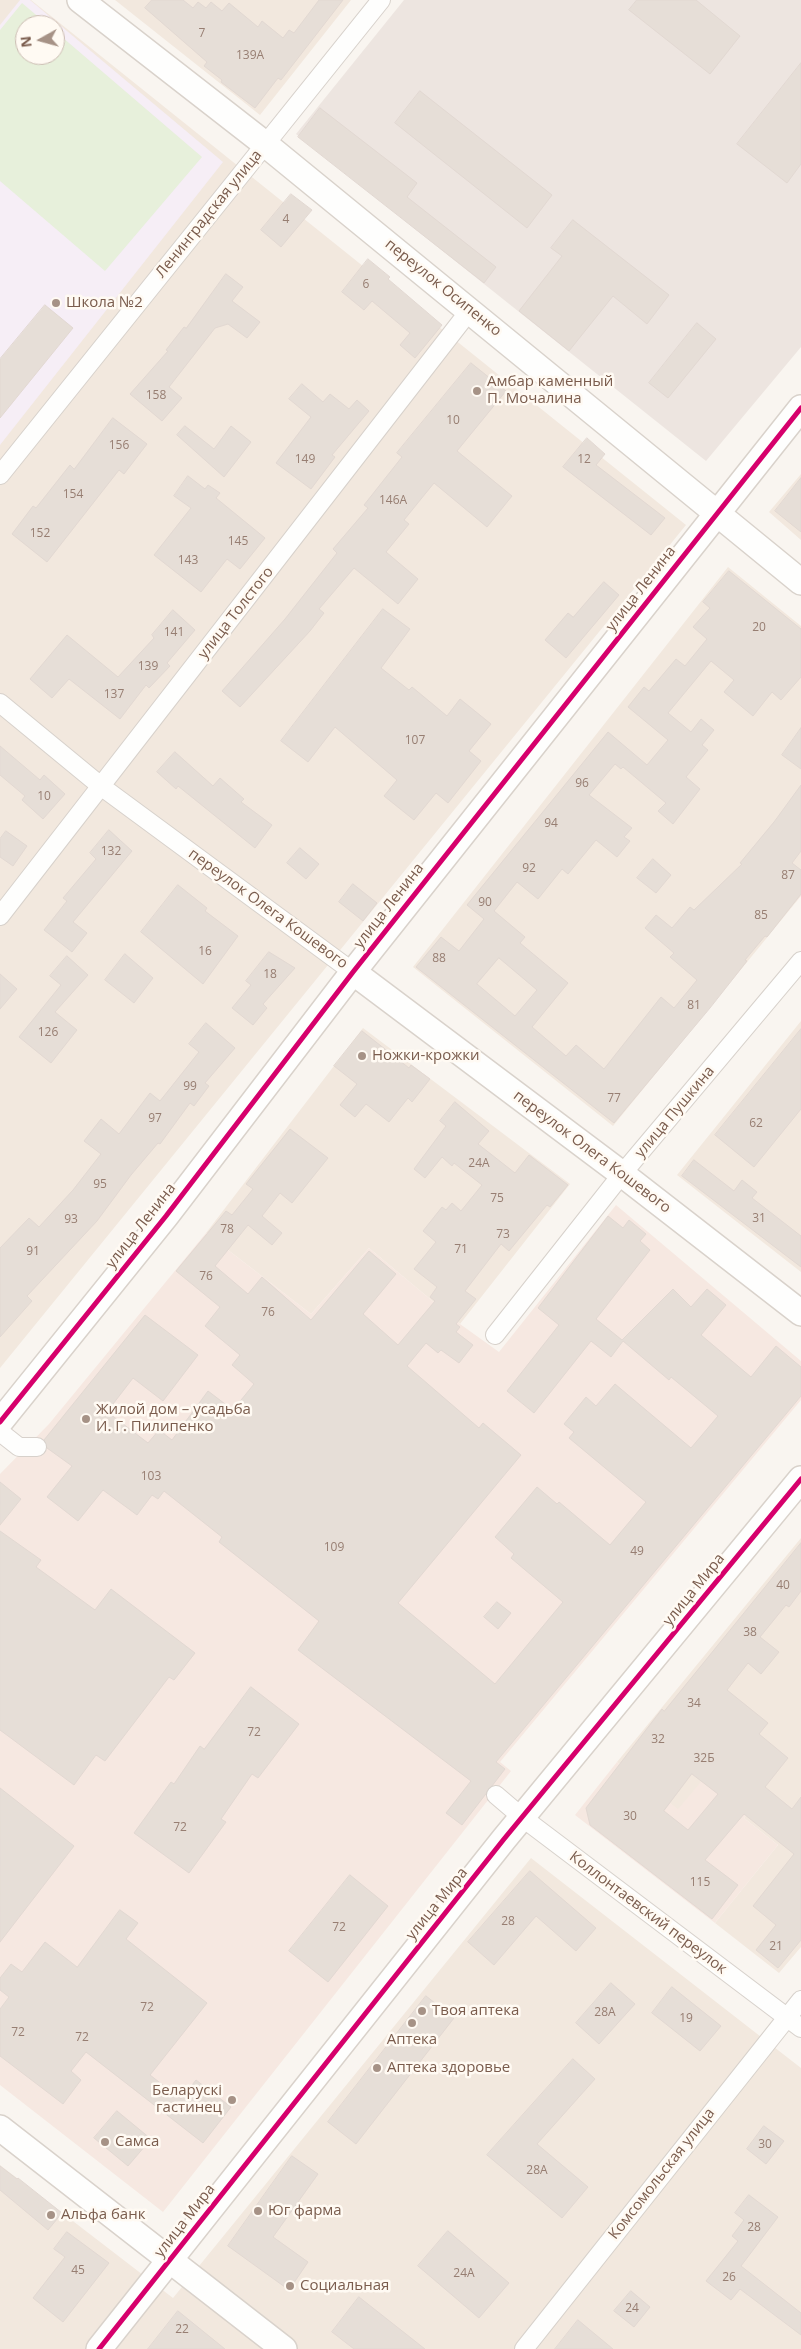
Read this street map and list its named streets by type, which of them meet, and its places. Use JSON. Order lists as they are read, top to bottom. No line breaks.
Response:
{"streets":{"street":["Ленинградская улица","переулок Осипенко","улица Ленина","улица Толстого","переулок Олега Кошевого","улица Пушкина","улица Мира","Коллонтаевский переулок","Комсомольская улица"]},"crossings":[["Ленинградская улица","переулок Осипенко"],["переулок Осипенко","улица Ленина"],["переулок Осипенко","улица Толстого"],["улица Ленина","переулок Олега Кошевого"],["улица Толстого","переулок Олега Кошевого"],["переулок Олега Кошевого","улица Пушкина"],["улица Мира","Коллонтаевский переулок"],["Коллонтаевский переулок","Комсомольская улица"]],"places":["Школа №2","Амбар каменный П. Мочалина","Ножки-крожки","Жилой дом – усадьба И. Г. Пилипенко","Твоя аптека","Аптека","Аптека здоровье","Беларускi гастинец","Самса","Юг фарма","Альфа банк","Социальная"],"house_numbers":["7","139А","4","6","158","10","156","149","12","154","146А","152","145","143","20","141","139","137","107","96","10","94","132","92","87","90","85","16","88","18","81","126","99","77","97","62","24А","95","75","31","93","78","73","71","91","76","76","103","109","49","40","38","34","72","32","32Б","30","72","115","28","72","21","72","28А","19","72","72","30","28А","28","45","24А","26","24","22"],"north":"left"}
